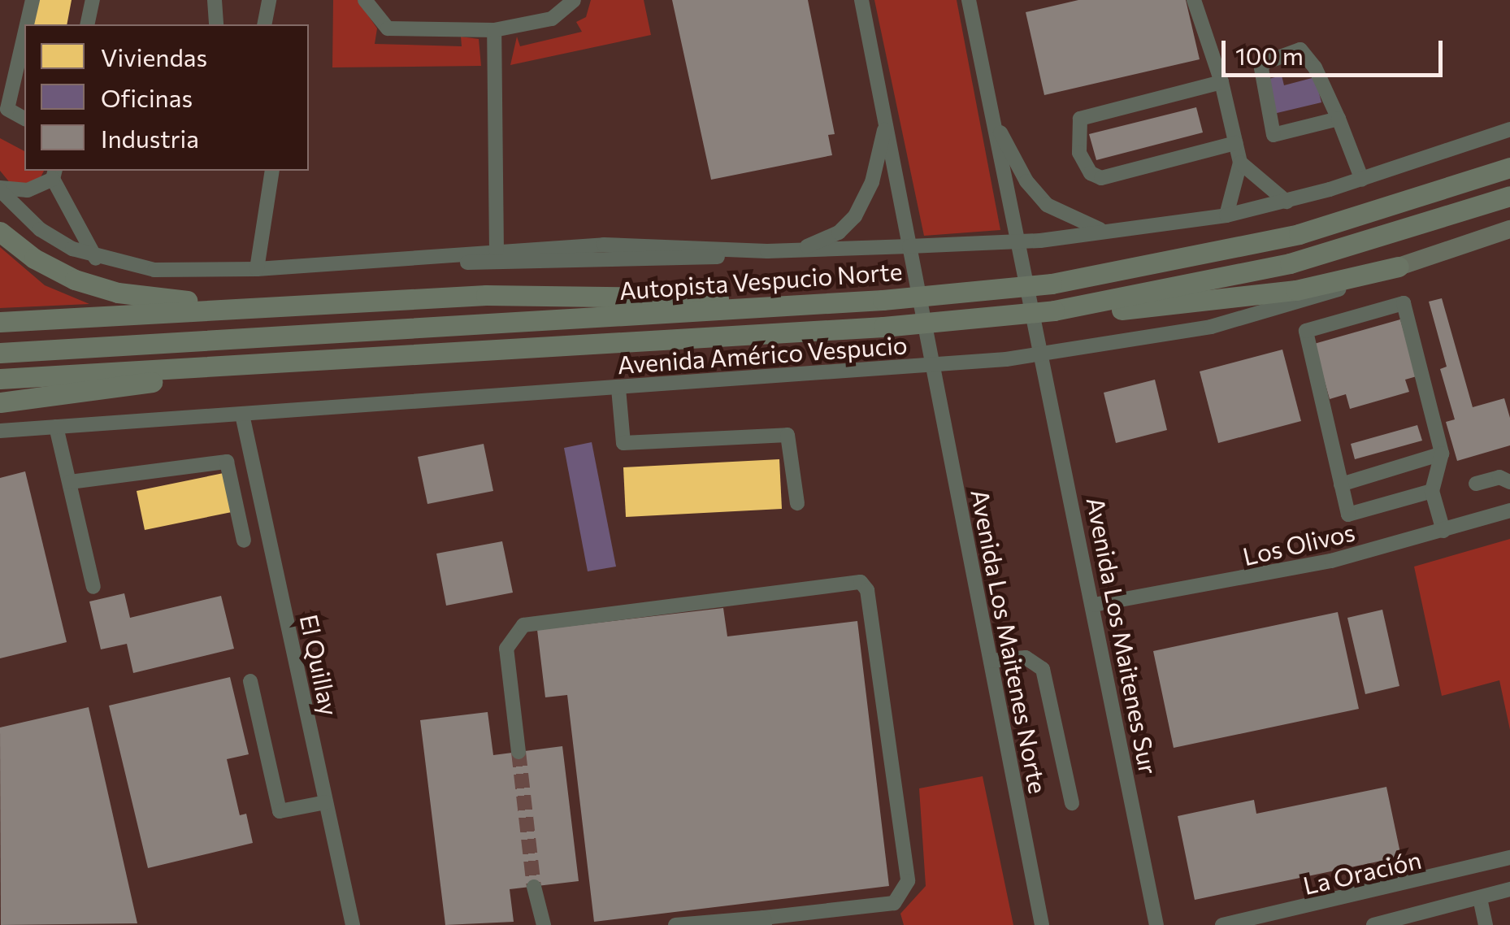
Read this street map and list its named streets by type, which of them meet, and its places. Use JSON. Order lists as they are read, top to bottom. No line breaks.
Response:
{"streets":{"highway":["Autopista Vespucio Norte"],"main road":["Avenida Américo Vespucio"],"street":["Los Olivos","Avenida Los Maitenes Sur","Avenida Los Maitenes Norte","El Quillay","La Oración"]},"crossings":[["Avenida Américo Vespucio","Avenida Los Maitenes Sur"],["Avenida Américo Vespucio","Avenida Los Maitenes Norte"],["Avenida Américo Vespucio","El Quillay"],["Los Olivos","Avenida Los Maitenes Sur"]],"legend":["Viviendas","Oficinas","Industria"],"scale_bar":"100 m"}
